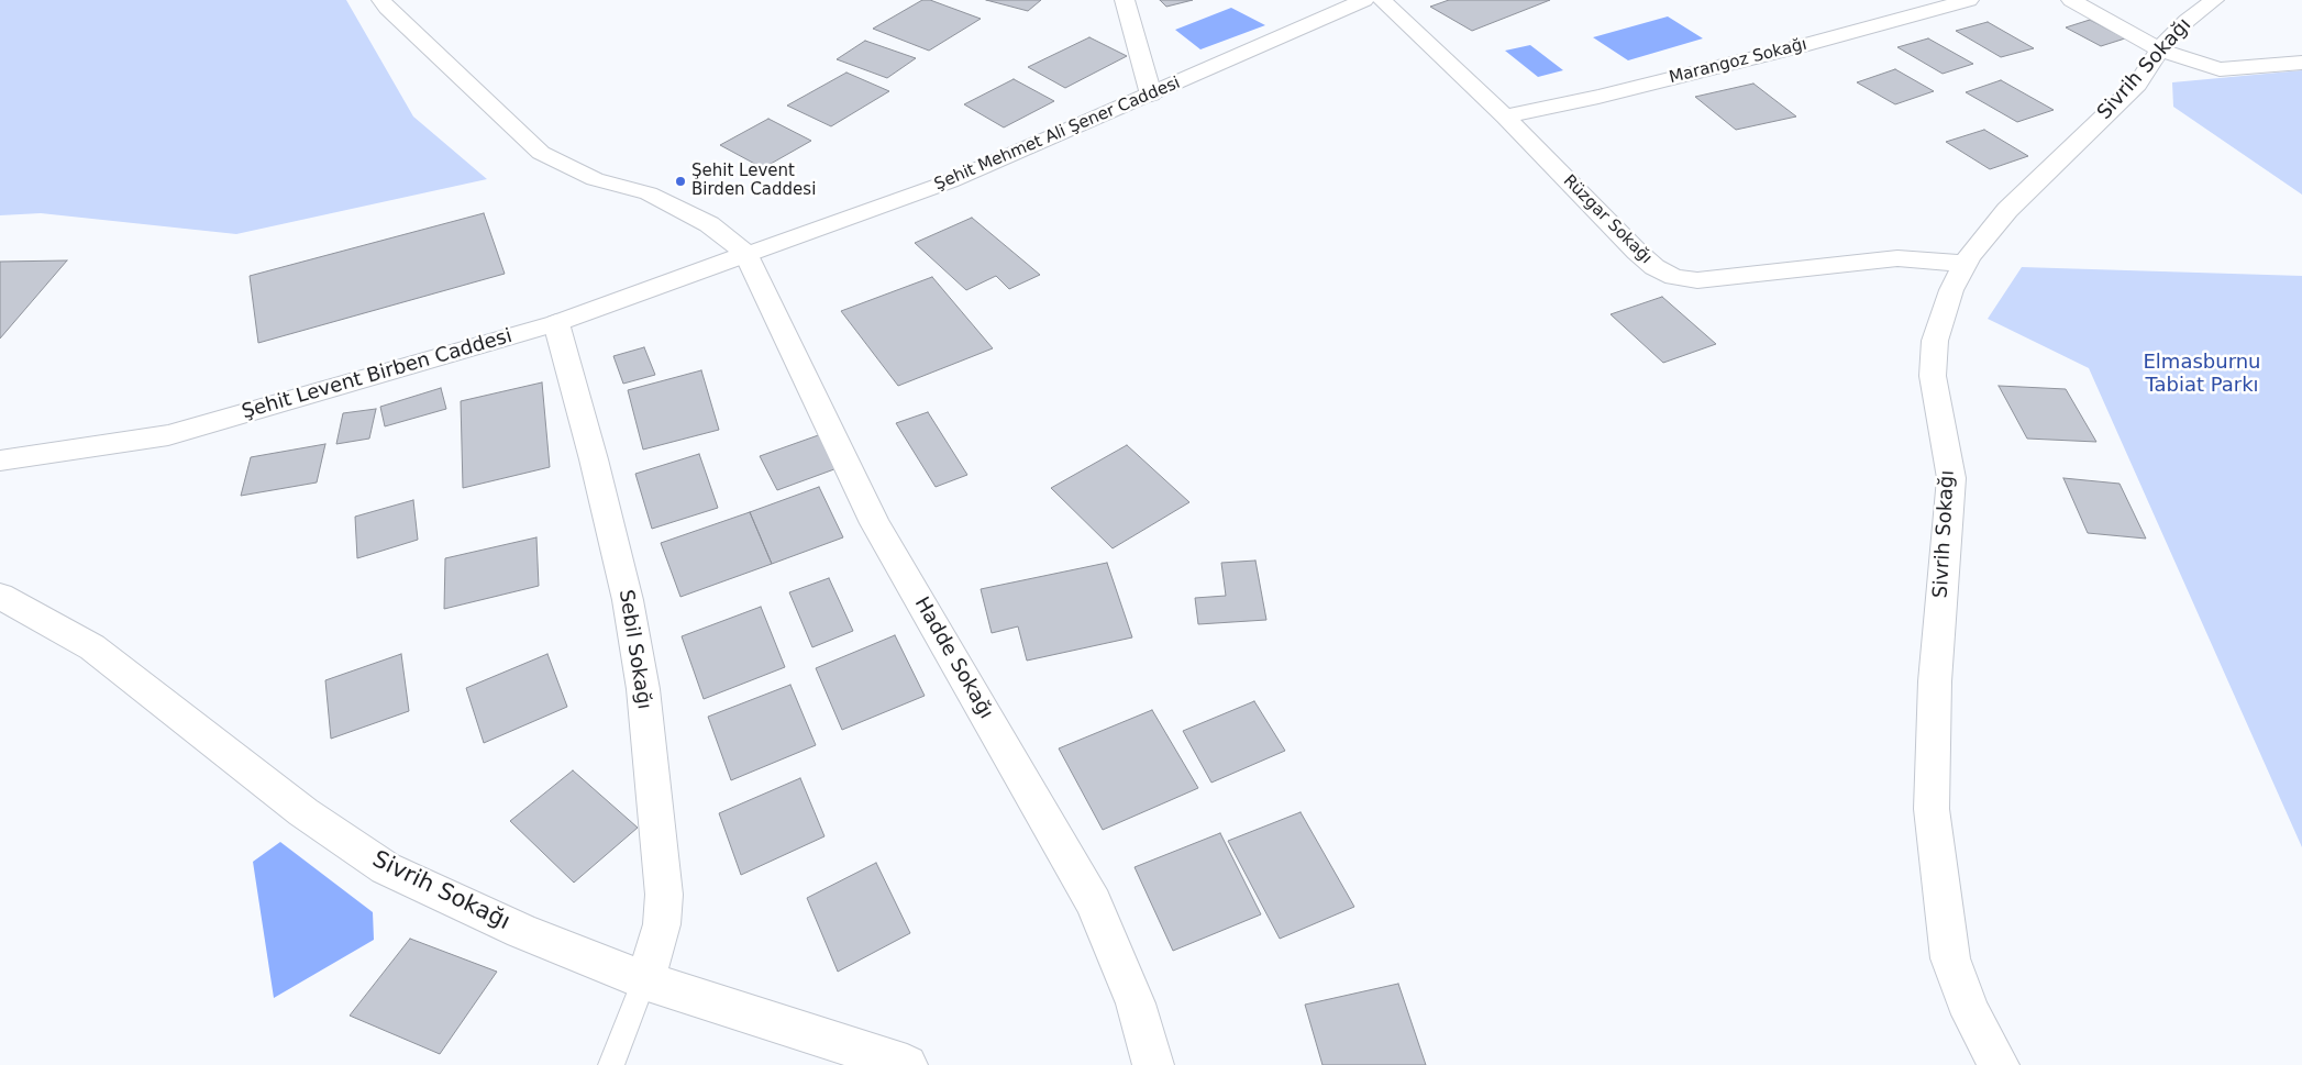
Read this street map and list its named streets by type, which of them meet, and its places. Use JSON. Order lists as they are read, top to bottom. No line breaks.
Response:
{"streets":{"street":["Marangoz Sokağı","Sivrih Sokağı","Şehit Mehmet Ali Şener Caddesi","Rüzgar Sokağı","Şehit Levent Birben Caddesi","Sebil Sokağı","Hadde Sokağı"]},"crossings":[["Marangoz Sokağı","Rüzgar Sokağı"],["Sivrih Sokağı","Rüzgar Sokağı"],["Sivrih Sokağı","Sebil Sokağı"],["Şehit Mehmet Ali Şener Caddesi","Şehit Levent Birben Caddesi"],["Şehit Mehmet Ali Şener Caddesi","Hadde Sokağı"],["Şehit Levent Birben Caddesi","Sebil Sokağı"],["Şehit Levent Birben Caddesi","Hadde Sokağı"]],"parks":["Elmasburnu Tabiat Parkı"],"places":["Şehit Levent Birden Caddesi"]}
